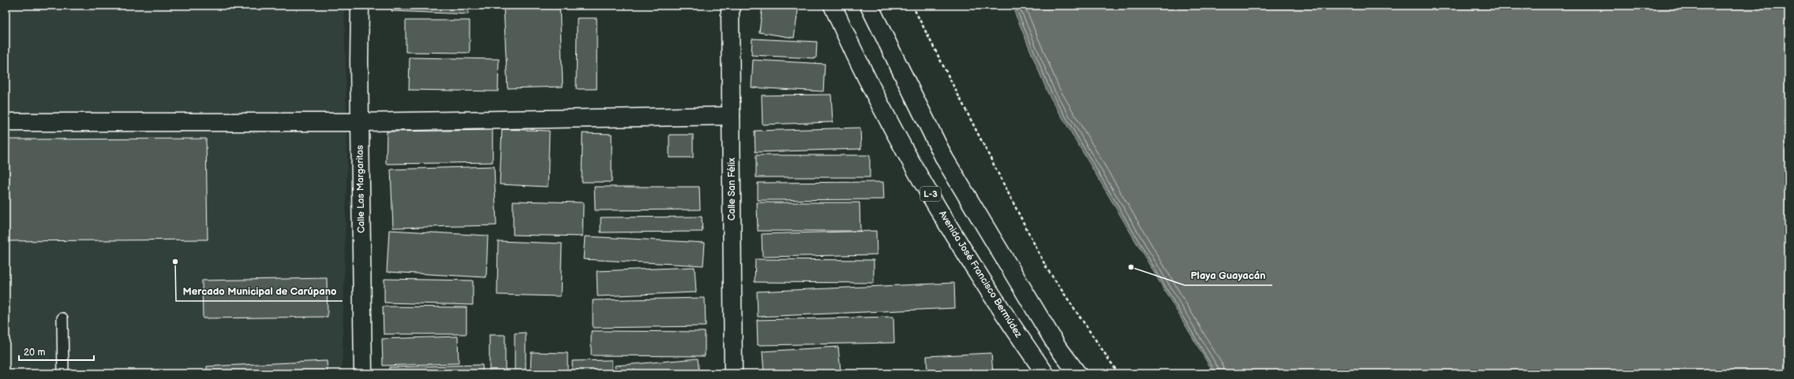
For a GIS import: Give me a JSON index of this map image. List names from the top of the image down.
{
  "streets": {
    "street": [
      "Calle Las Margaritas",
      "Calle San Félix",
      "L-3",
      "Avenida José Francisco Bermúdez"
    ]
  },
  "places": ["Mercado Municipal de Carúpano", "Playa Guayacán"],
  "scale_bar": "20 m"
}
